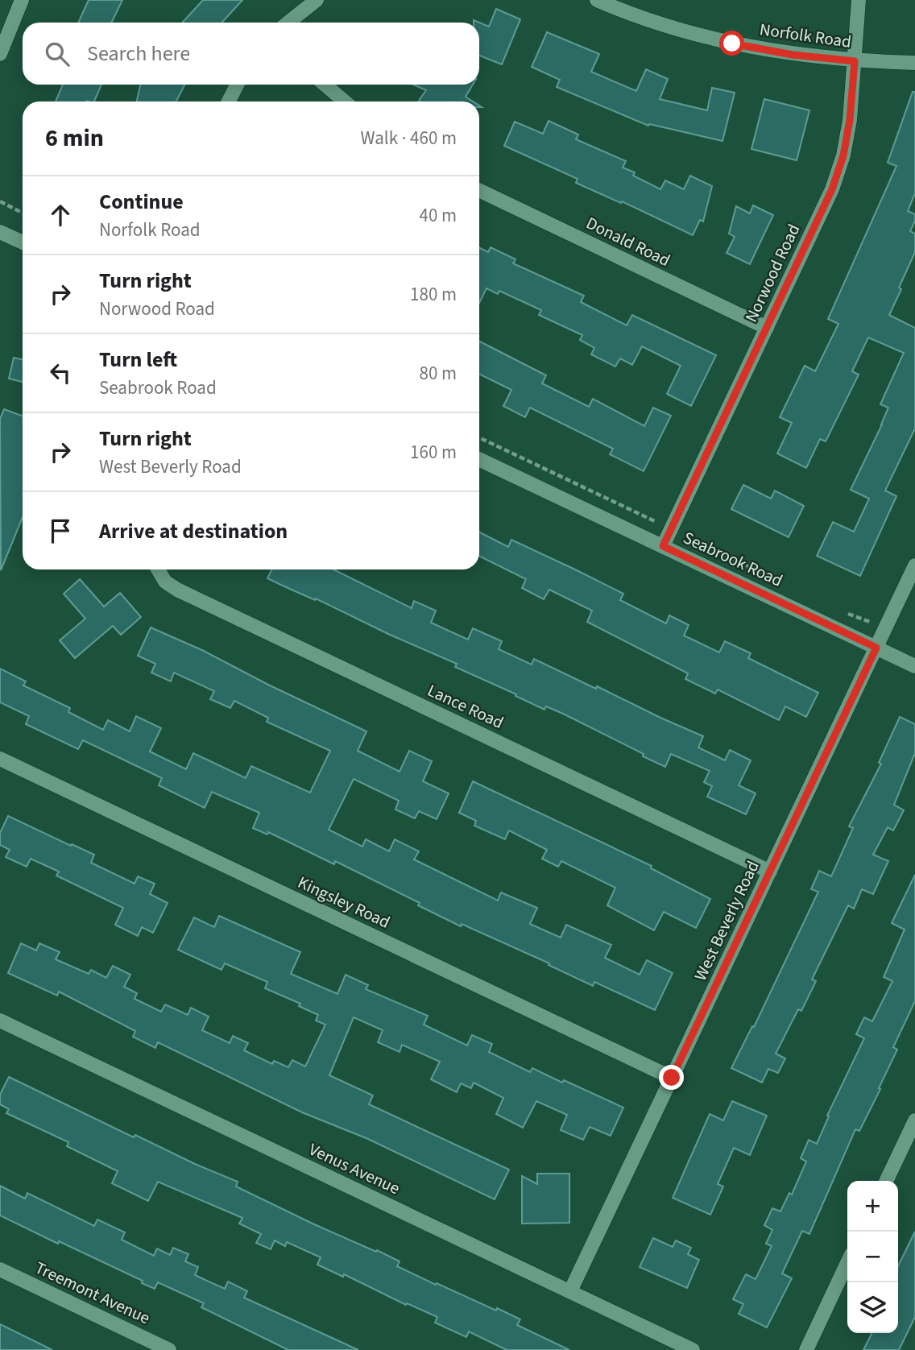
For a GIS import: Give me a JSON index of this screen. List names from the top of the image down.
{
  "streets": {
    "street": [
      "Norfolk Road",
      "Donald Road",
      "Norwood Road",
      "Seabrook Road",
      "Lance Road",
      "Kingsley Road",
      "West Beverly Road",
      "Venus Avenue",
      "Treemont Avenue"
    ]
  },
  "crossings": [
    ["Norfolk Road", "Norwood Road"],
    ["Donald Road", "Norwood Road"],
    ["Norwood Road", "Seabrook Road"],
    ["Seabrook Road", "West Beverly Road"],
    ["Lance Road", "West Beverly Road"],
    ["Kingsley Road", "West Beverly Road"],
    ["West Beverly Road", "Venus Avenue"]
  ],
  "page": {
    "search": "Search here",
    "heading": ["6 min", "Walk · 460 m"],
    "list": [
      ["Continue", "Norfolk Road", "40 m"],
      ["Turn right", "Norwood Road", "180 m"],
      ["Turn left", "Seabrook Road", "80 m"],
      ["Turn right", "West Beverly Road", "160 m"],
      "Arrive at destination"
    ],
    "map_buttons": ["+", "−"]
  }
}
